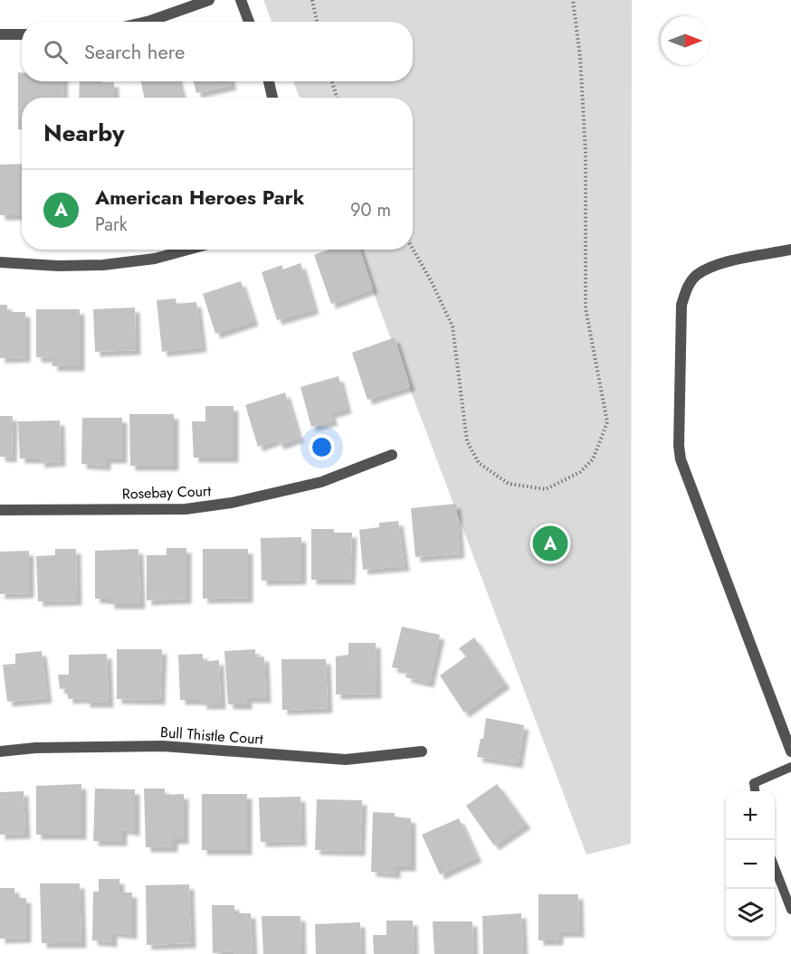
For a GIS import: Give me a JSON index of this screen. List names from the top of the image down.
{
  "streets": {
    "street": ["Rosebay Court", "Bull Thistle Court"]
  },
  "north": "right",
  "page": {
    "search": "Search here",
    "heading": "Nearby",
    "list": [
      {
        "mark": "A",
        "name": "American Heroes Park",
        "note": "Park",
        "value": "90 m"
      }
    ],
    "pins": "A",
    "map_buttons": ["+", "−"]
  }
}
